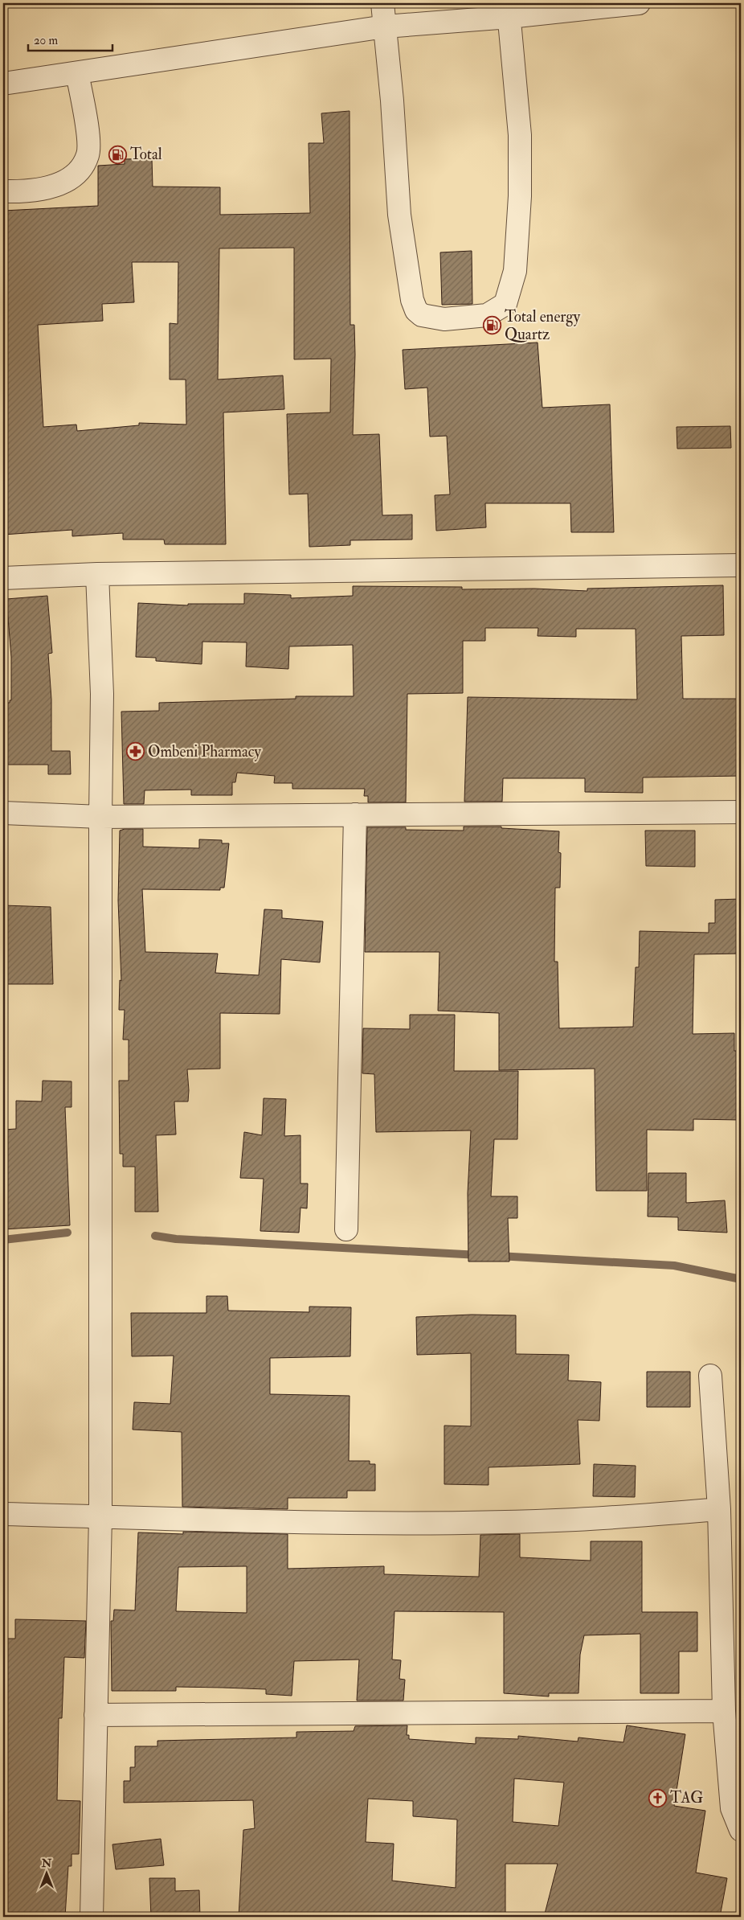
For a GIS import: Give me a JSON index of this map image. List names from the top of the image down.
{
  "places": {
    "fuel station": ["Total", "Total energy Quartz"],
    "pharmacy": ["Ombeni Pharmacy"],
    "church": ["TAG"]
  },
  "scale_bar": "20 m",
  "north": "top"
}
